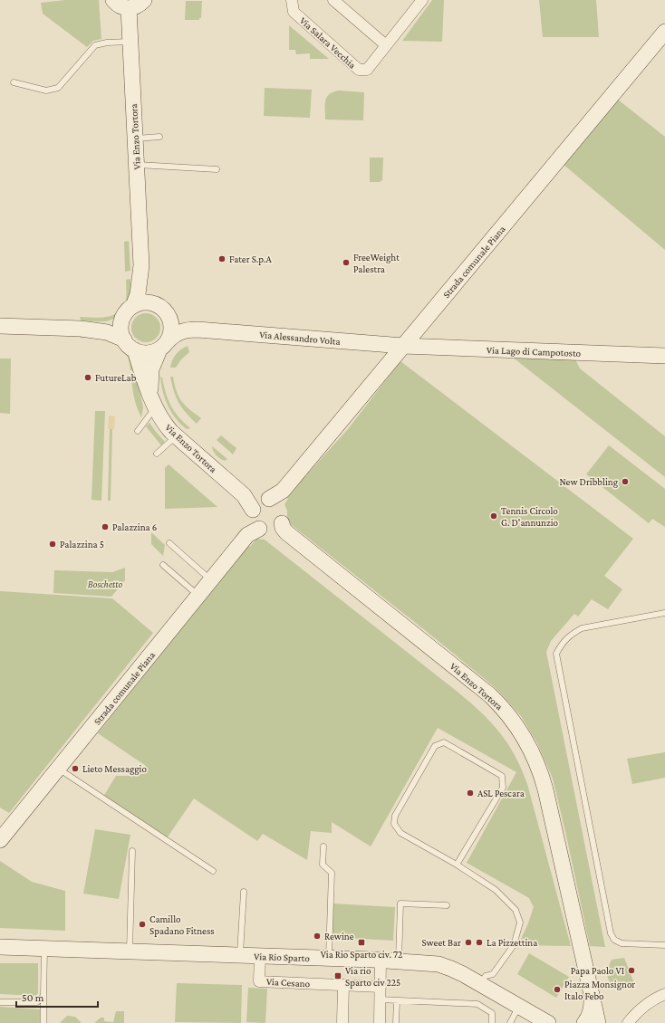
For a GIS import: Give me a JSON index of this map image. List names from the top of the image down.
{
  "streets": {
    "street": [
      "Via Salara Vecchia",
      "Via Enzo Tortora",
      "Strada comunale Piana",
      "Via Alessandro Volta",
      "Via Lago di Campotosto",
      "Via Rio Sparto",
      "Via Cesano"
    ]
  },
  "crossings": [
    ["Via Enzo Tortora", "Strada comunale Piana"],
    ["Via Enzo Tortora", "Via Alessandro Volta"],
    ["Strada comunale Piana", "Via Alessandro Volta"],
    ["Strada comunale Piana", "Via Lago di Campotosto"],
    ["Via Alessandro Volta", "Via Lago di Campotosto"],
    ["Via Rio Sparto", "Via Cesano"]
  ],
  "parks": ["Boschetto"],
  "places": {
    "other": [
      "Fater S.p.A",
      "FreeWeight Palestra",
      "FutureLab",
      "New Dribbling",
      "Tennis Circolo G. D'annunzio",
      "Palazzina 6",
      "Palazzina 5",
      "Lieto Messaggio",
      "ASL Pescara",
      "Camillo Spadano Fitness",
      "Rewine",
      "Sweet Bar",
      "La Pizzettina",
      "Papa Paolo VI",
      "Piazza Monsignor Italo Febo"
    ],
    "transit": ["Via Rio Sparto civ. 72", "Via rio Sparto civ 225"]
  },
  "scale_bar": "50 m"
}
